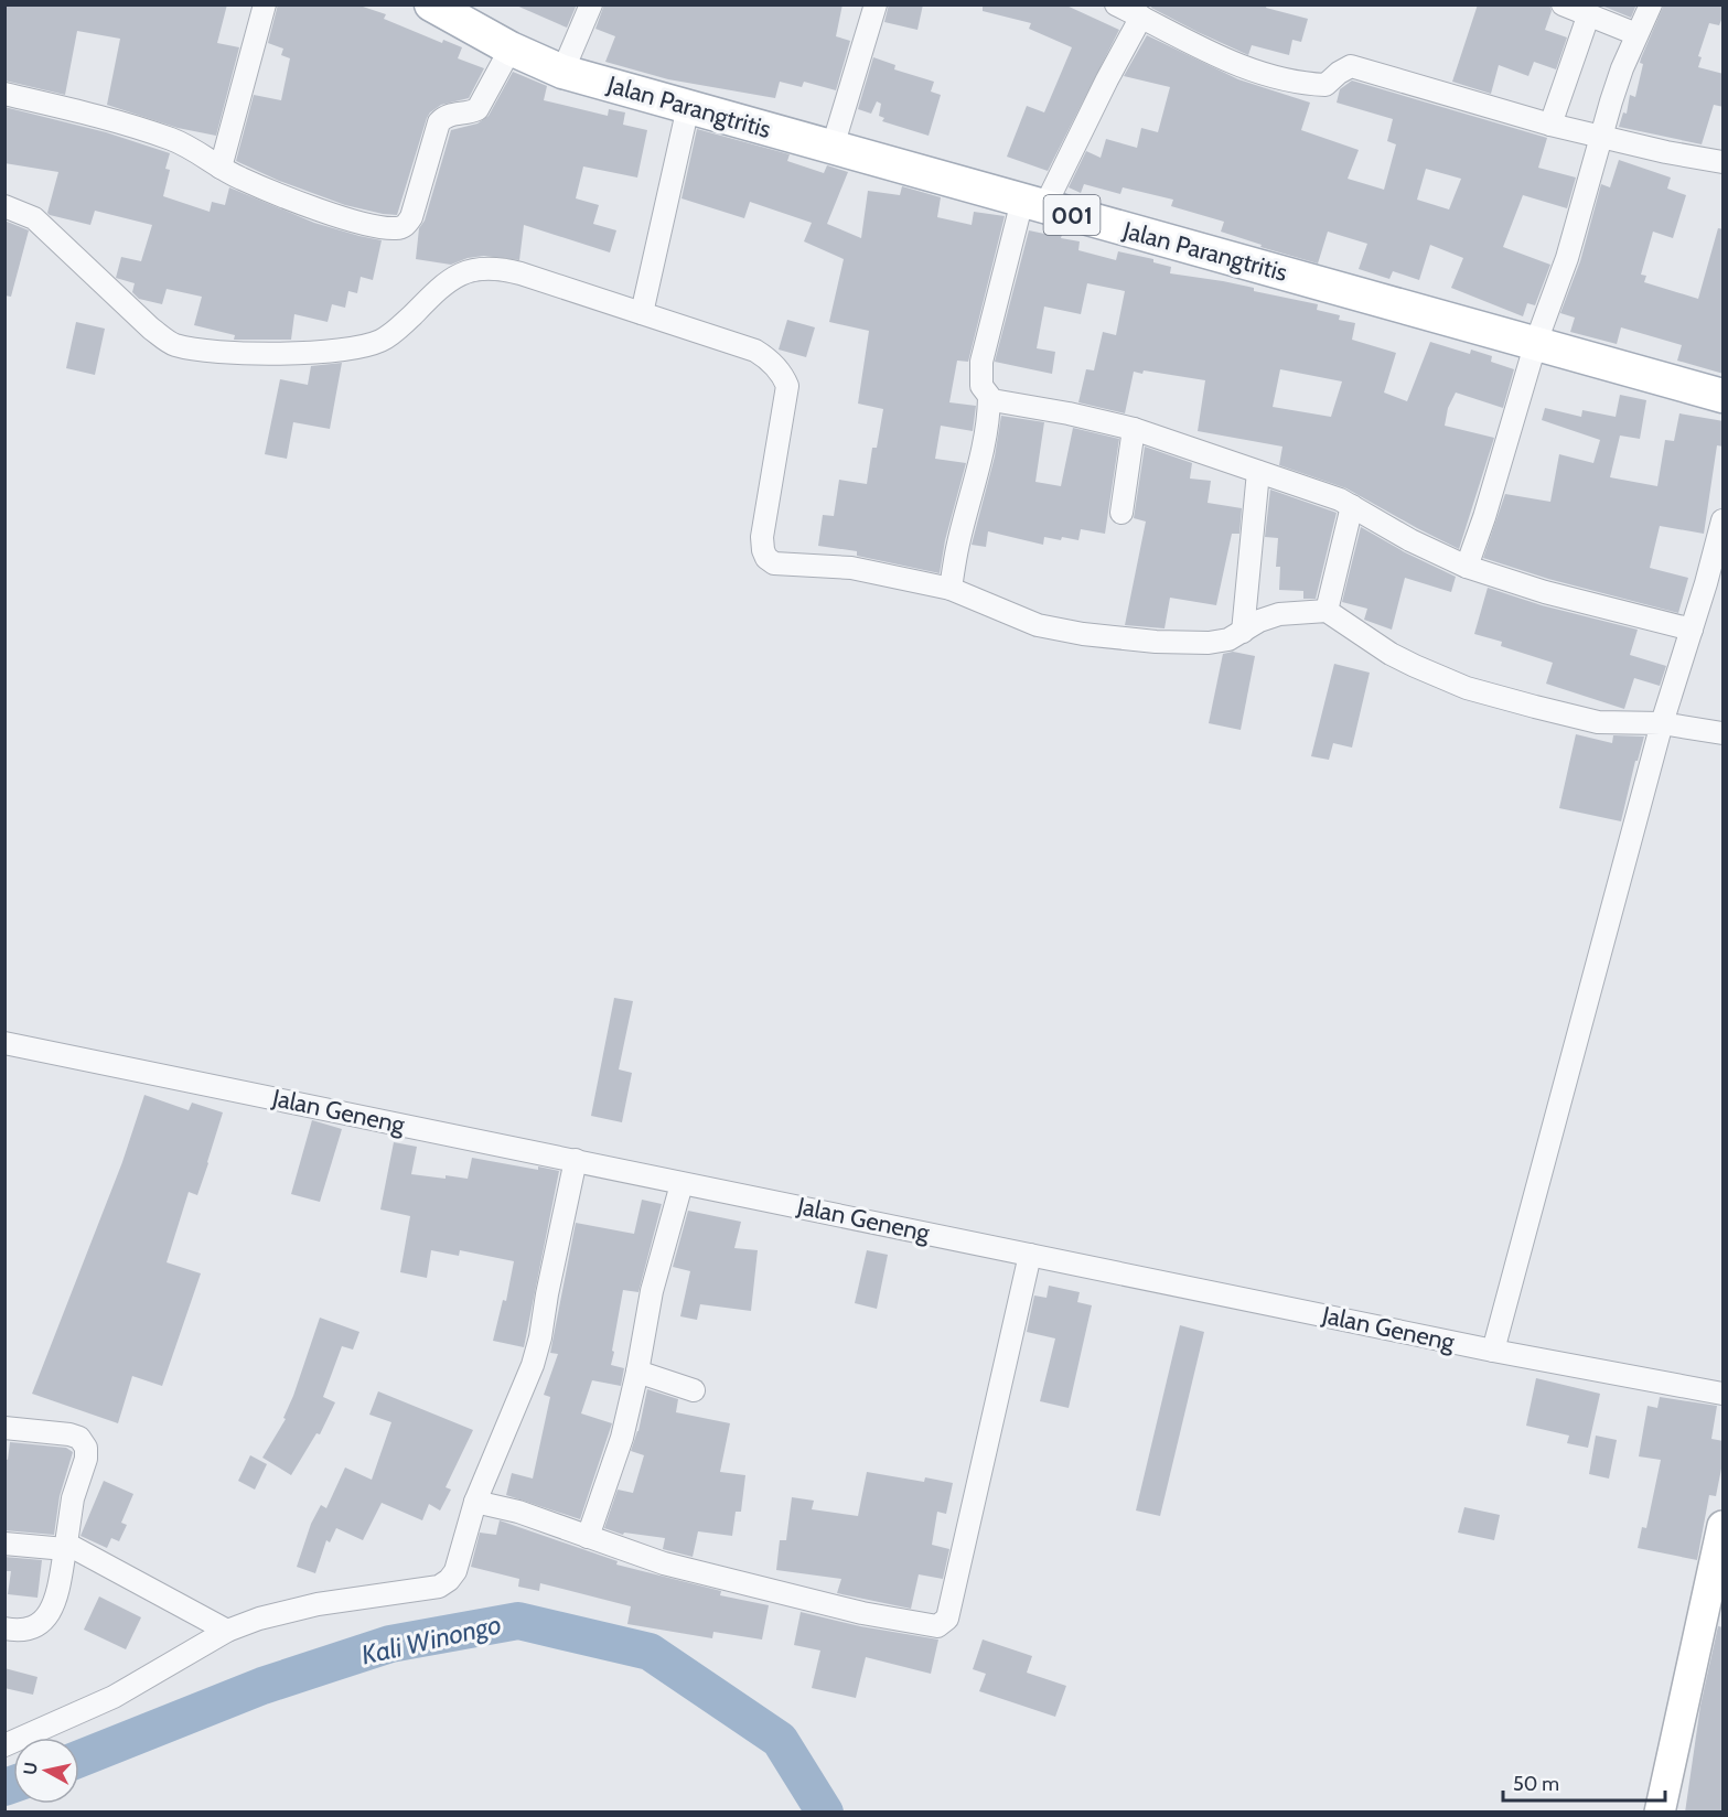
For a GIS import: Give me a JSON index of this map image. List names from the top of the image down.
{
  "streets": {
    "main road": ["Jalan Parangtritis", "001"],
    "street": ["Jalan Geneng"]
  },
  "water": ["Kali Winongo"],
  "scale_bar": "50 m",
  "north": "left"
}
